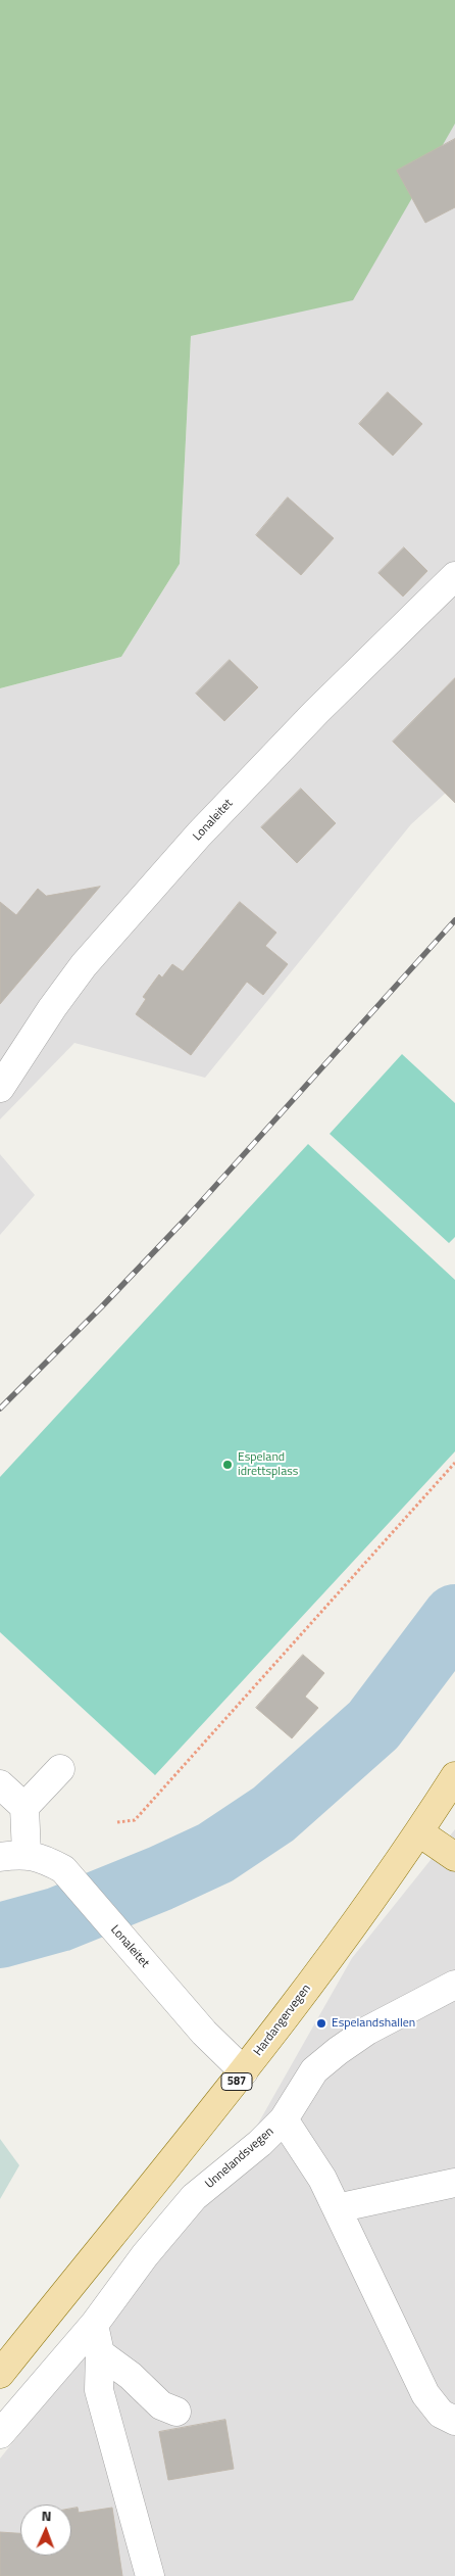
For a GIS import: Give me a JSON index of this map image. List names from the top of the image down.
{
  "streets": {
    "main road": ["Hardangervegen", "587"],
    "street": ["Lonaleitet", "Unnelandsvegen"]
  },
  "crossings": [
    ["Lonaleitet", "Hardangervegen"]
  ],
  "places": ["Espeland idrettsplass", "Espelandshallen"],
  "north": "top"
}
